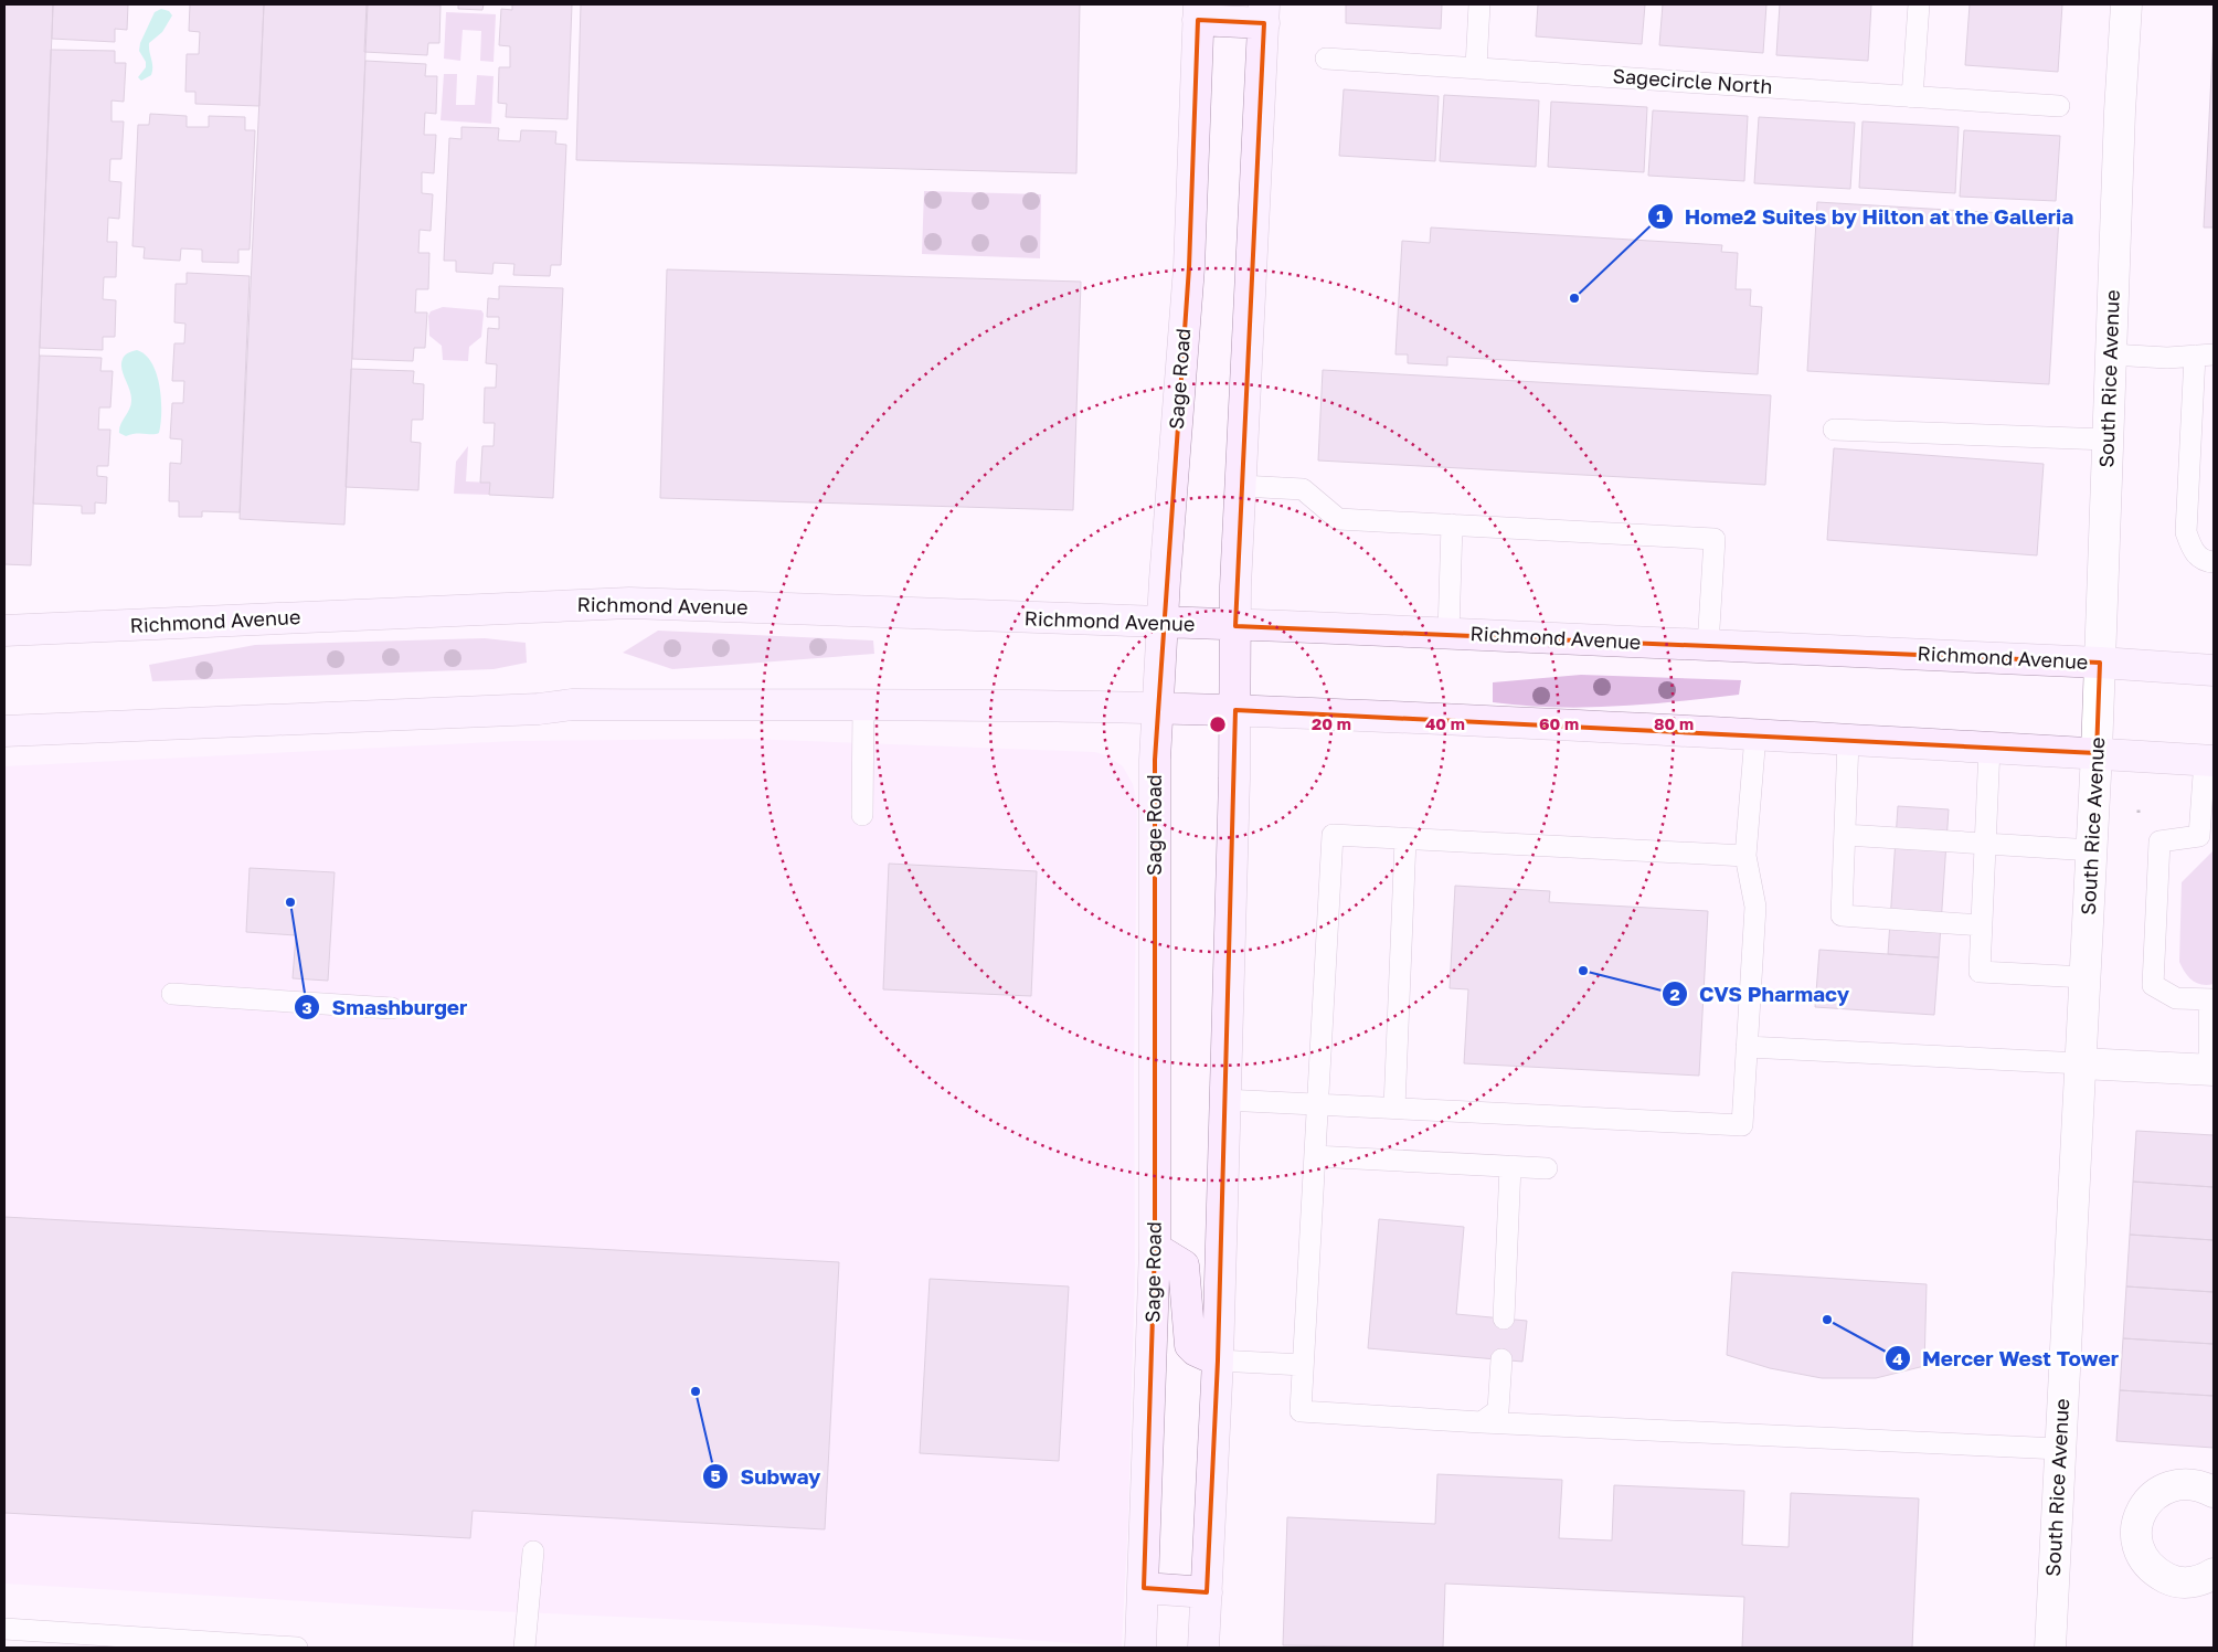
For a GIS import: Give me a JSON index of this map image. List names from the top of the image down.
{
  "streets": {
    "main road": ["Sage Road", "Richmond Avenue"],
    "street": ["South Rice Avenue"],
    "lane": ["Sagecircle North"]
  },
  "crossings": [
    ["Sage Road", "Richmond Avenue"],
    ["South Rice Avenue", "Richmond Avenue"]
  ],
  "places": [
    "Home2 Suites by Hilton at the Galleria",
    "Smashburger",
    "CVS Pharmacy",
    "Mercer West Tower",
    "Subway"
  ],
  "rings": [
    "20 m",
    "40 m",
    "60 m",
    "80 m"
  ]
}
